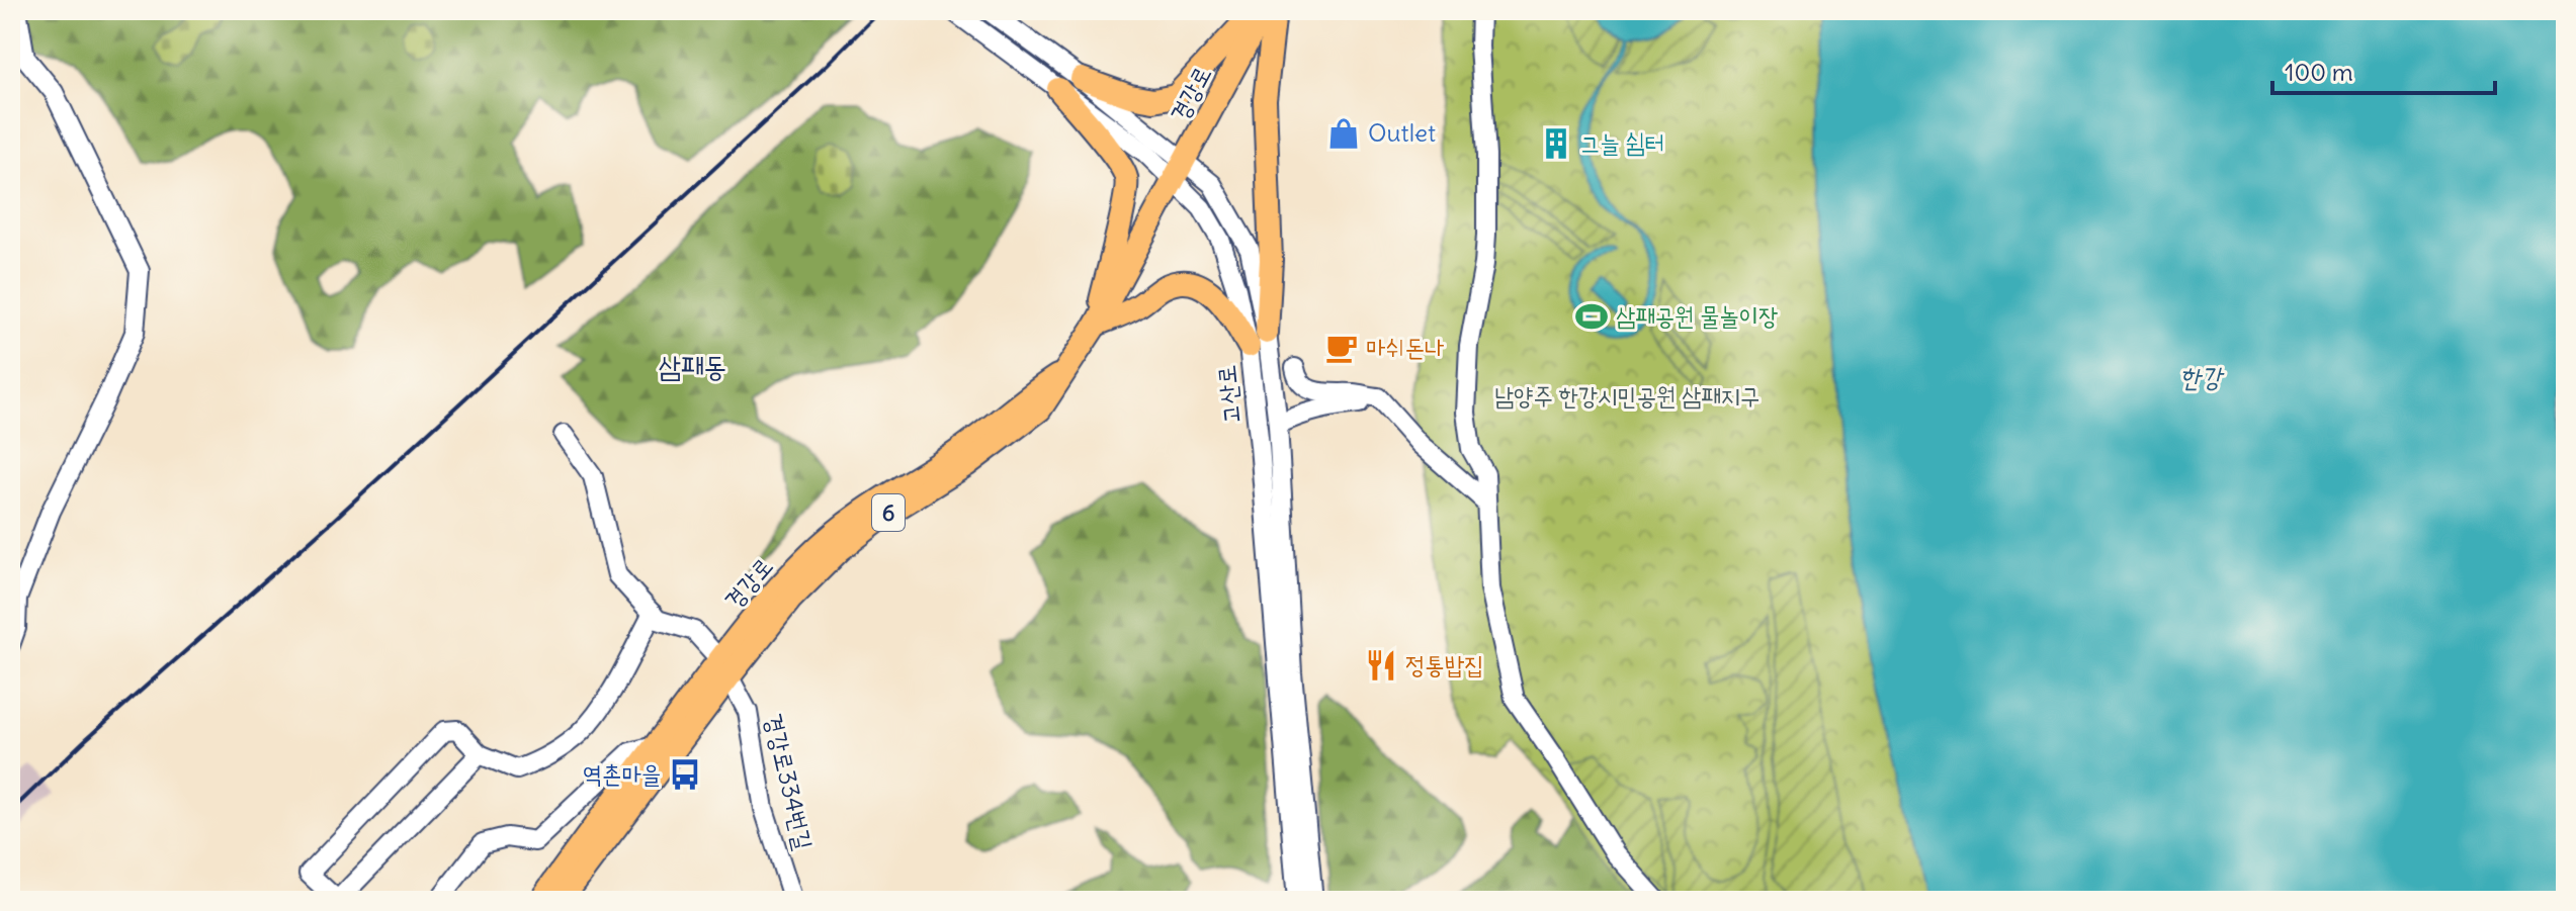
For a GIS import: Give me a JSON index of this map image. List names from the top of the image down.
{
  "streets": {
    "main road": ["경강로", "6"],
    "street": ["고산로", "경강로334번길"]
  },
  "crossings": [
    ["경강로", "고산로"],
    ["경강로", "경강로334번길"]
  ],
  "districts": ["삼패동"],
  "water": ["한강"],
  "parks": ["남양주 한강시민공원 삼패지구"],
  "places": {
    "shop": ["Outlet"],
    "building": ["그늘 쉼터"],
    "sports": ["삼패공원 물놀이장"],
    "cafe": ["마쉬돈나"],
    "restaurant": ["정통밥집"],
    "bus stop": ["역촌마을"]
  },
  "scale_bar": "100 m"
}
